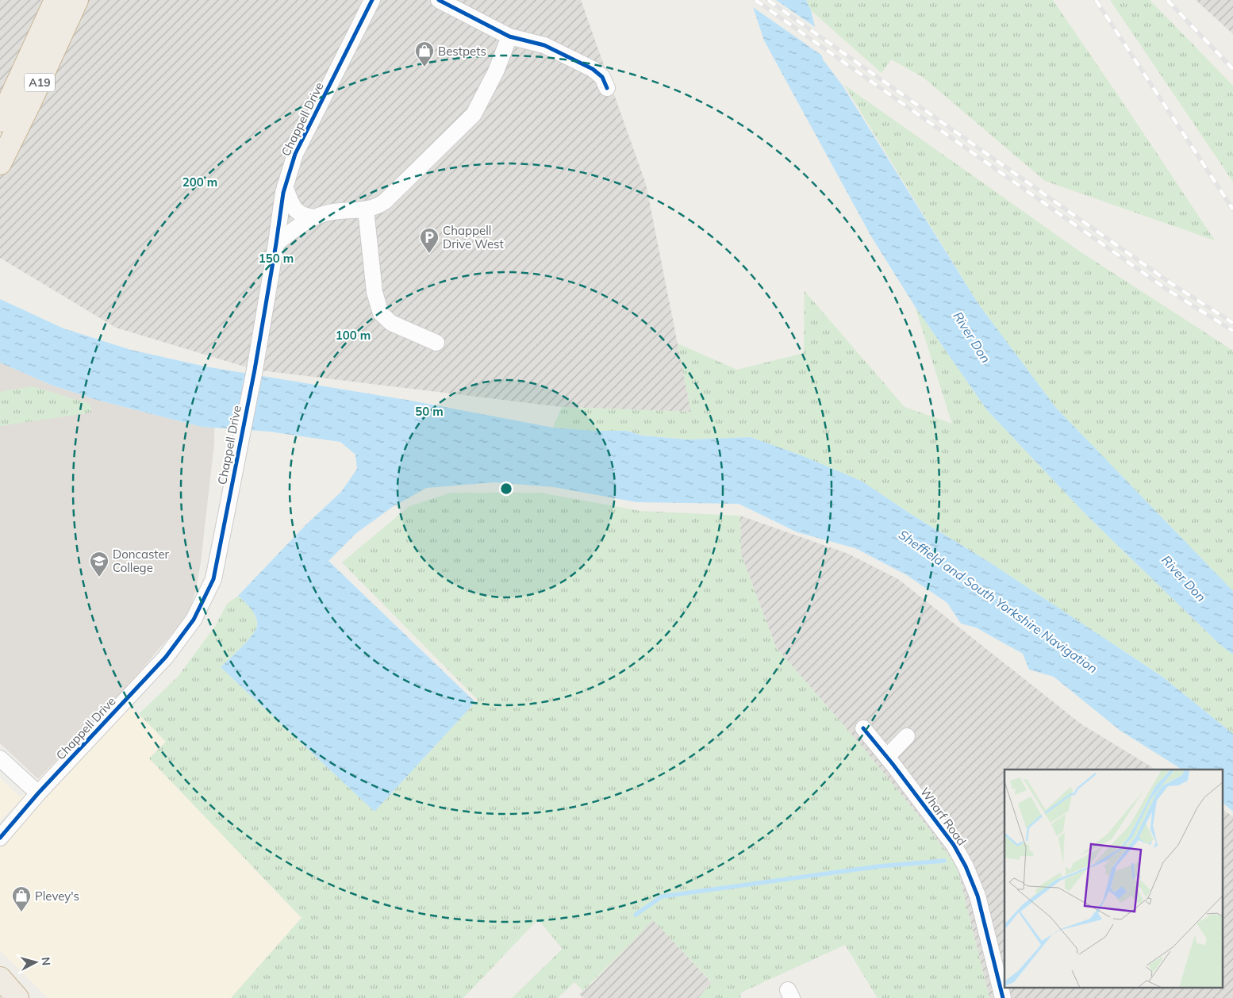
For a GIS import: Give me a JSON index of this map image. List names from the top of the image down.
{
  "streets": {
    "highway": ["A19"],
    "street": ["Chappell Drive", "Wharf Road"]
  },
  "water": ["River Don", "Sheffield and South Yorkshire Navigation"],
  "places": {
    "shop": ["Bestpets", "Plevey's"],
    "parking": ["Chappell Drive West"],
    "school or university": ["Doncaster College"]
  },
  "north": "right",
  "rings": [
    "200 m",
    "150 m",
    "100 m",
    "50 m"
  ]
}
